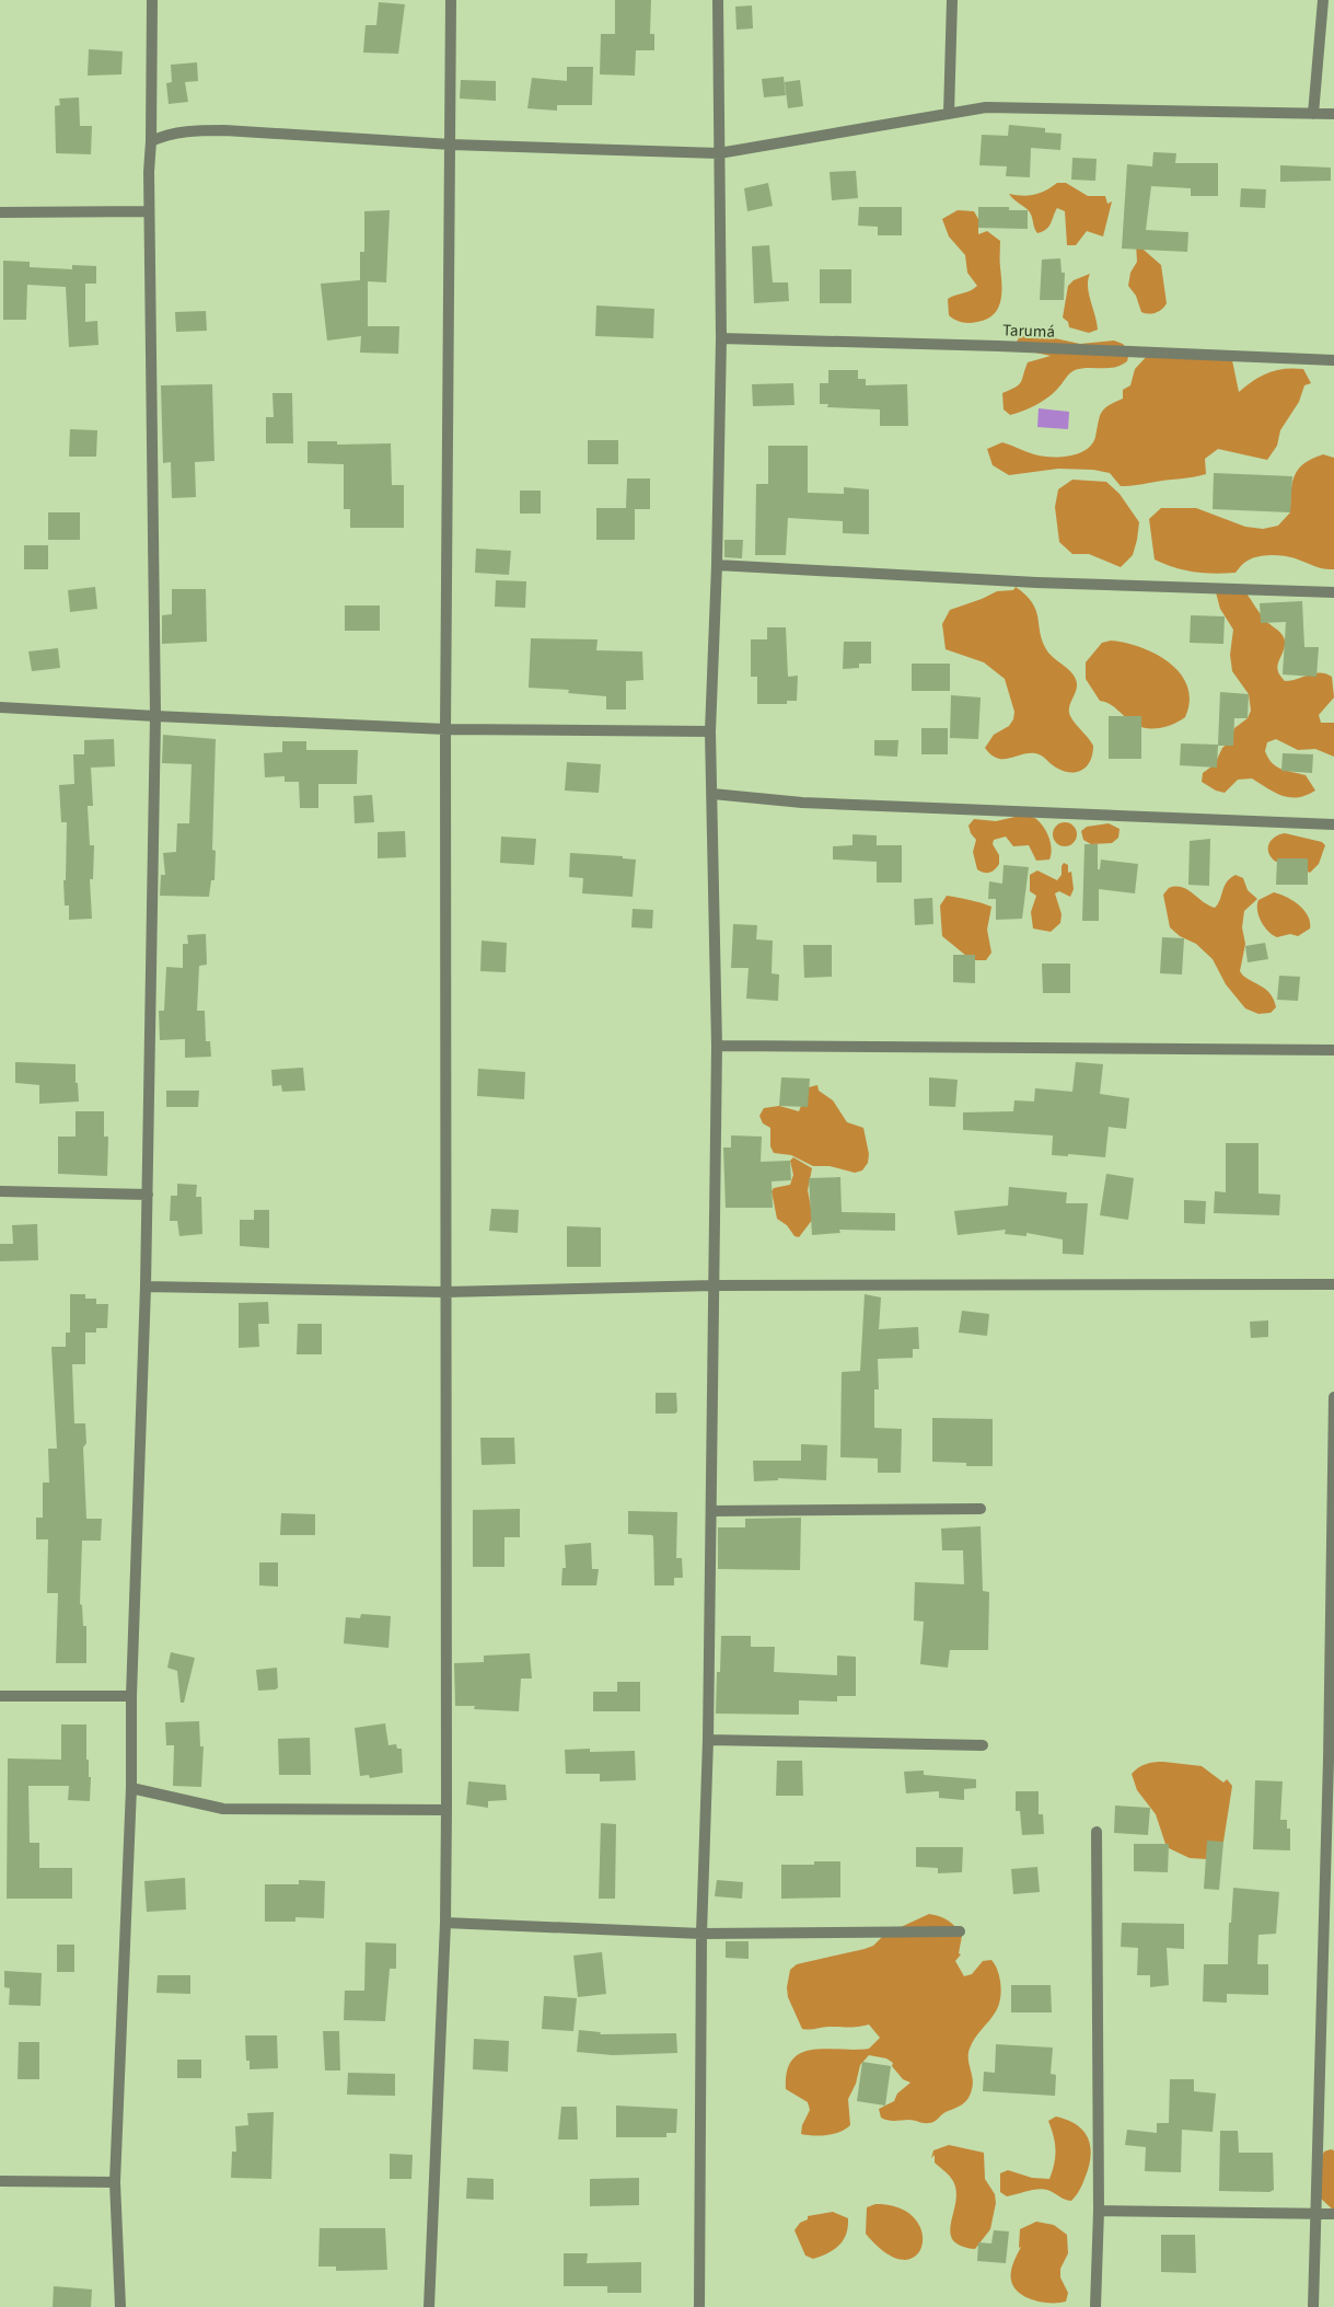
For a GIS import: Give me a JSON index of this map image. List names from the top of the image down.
{
  "streets": {
    "street": ["Tarumá"]
  }
}
